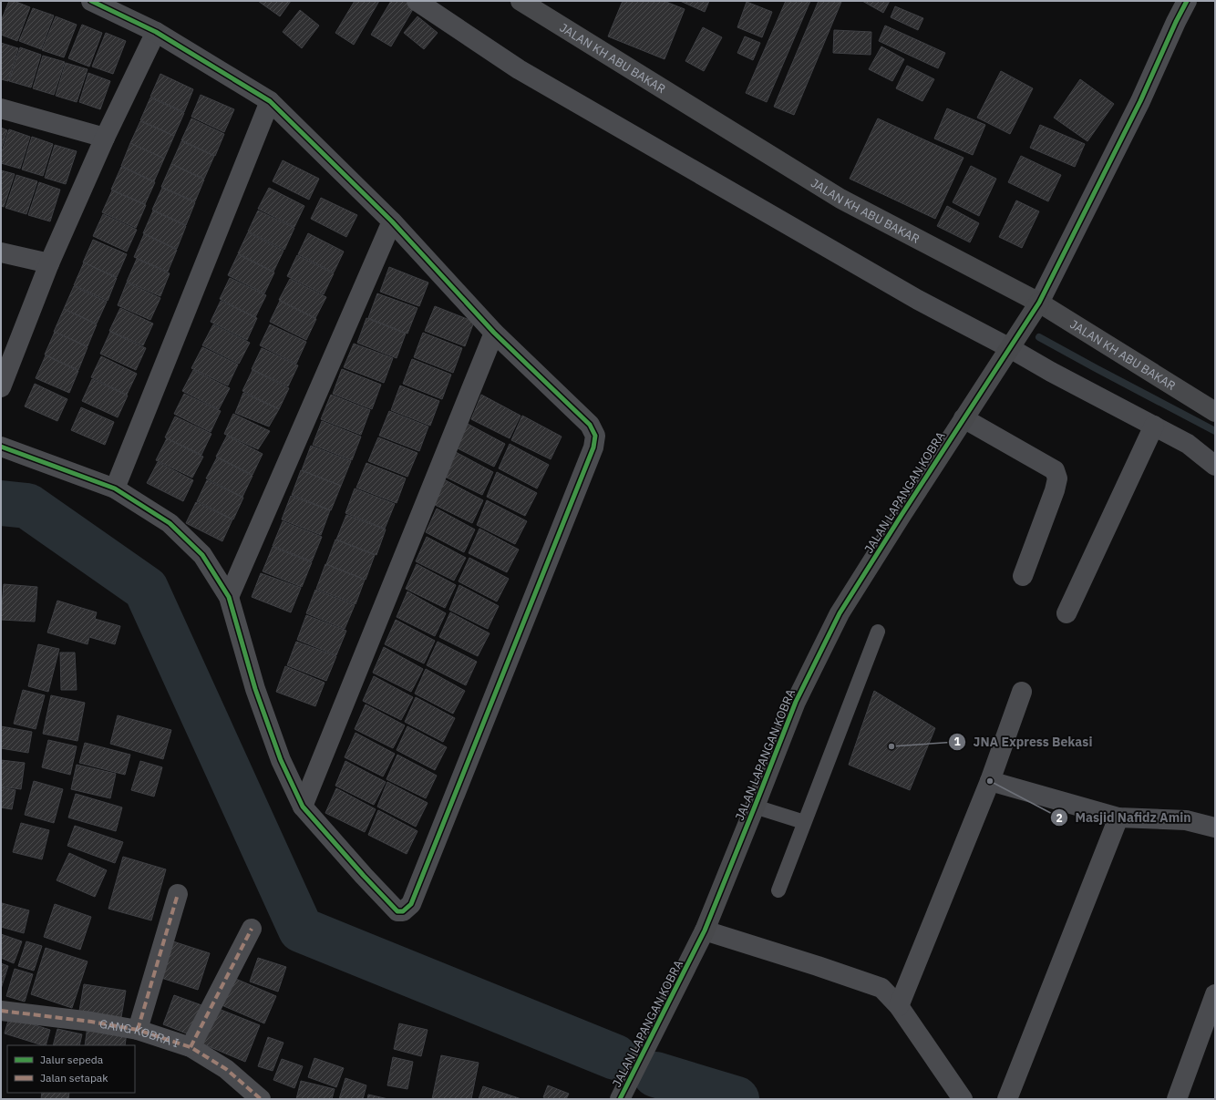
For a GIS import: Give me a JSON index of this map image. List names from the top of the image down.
{
  "streets": {
    "street": ["JALAN KH ABU BAKAR", "JALAN LAPANGAN KOBRA", "GANG KOBRA I"]
  },
  "crossings": [
    ["JALAN KH ABU BAKAR", "JALAN LAPANGAN KOBRA"]
  ],
  "places": ["JNA Express Bekasi", "Masjid Nafidz Amin"],
  "legend": ["Jalur sepeda", "Jalan setapak"]
}
